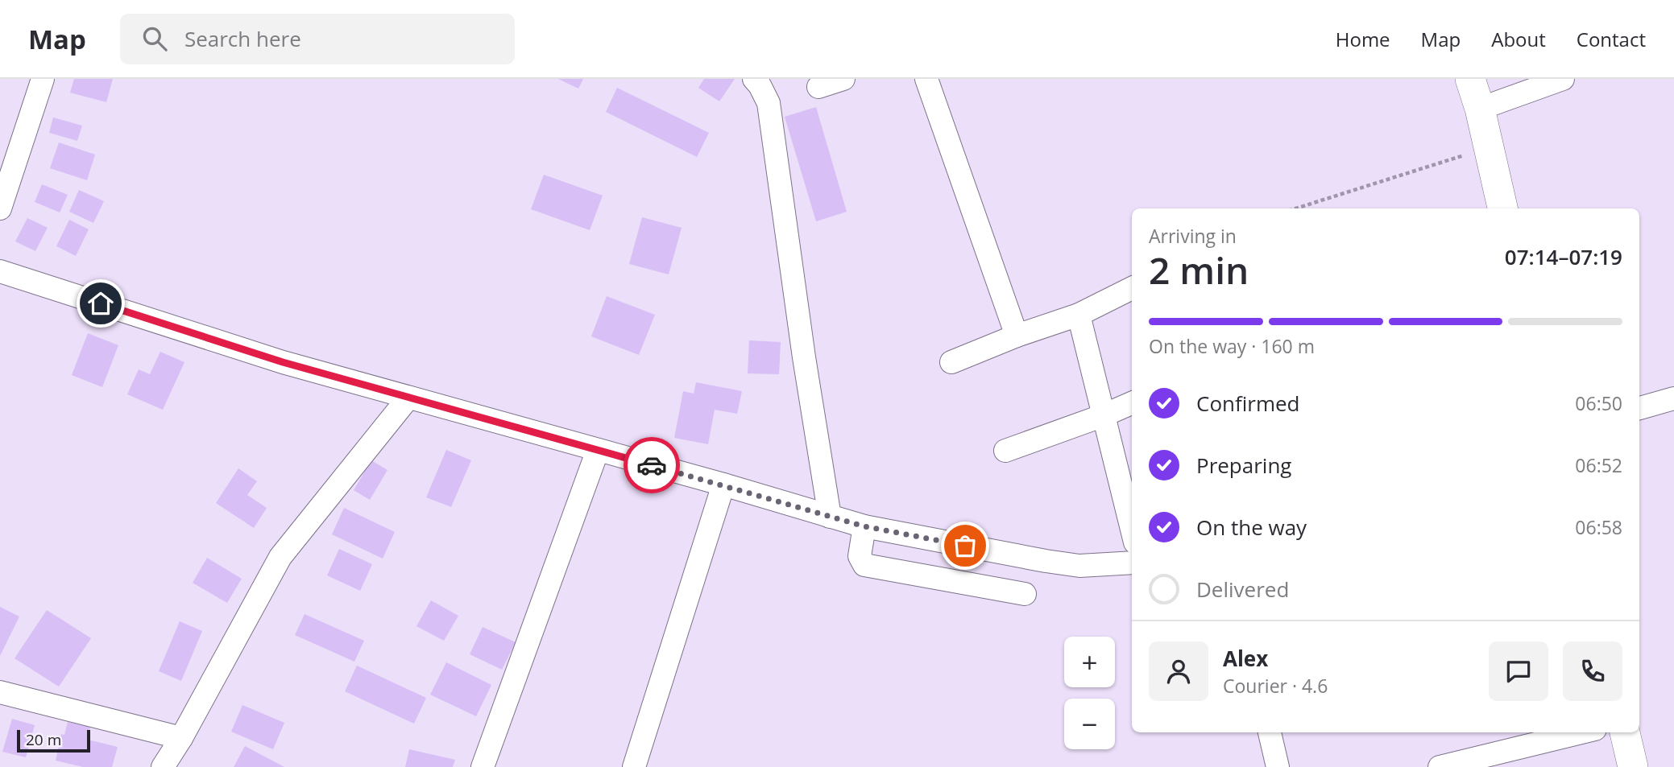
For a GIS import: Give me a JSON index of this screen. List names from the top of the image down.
{
  "scale_bar": "20 m",
  "page": {
    "header": "Map",
    "search": "Search here",
    "nav": [
      "Home",
      "Map",
      "About",
      "Contact"
    ],
    "heading": ["2 min", "Arriving in", "07:14–07:19"],
    "panel": ["Alex", "Courier · 4.6"],
    "bar": "On the way · 160 m",
    "list": [
      ["Confirmed", "06:50"],
      ["Preparing", "06:52"],
      ["On the way", "06:58"],
      "Delivered"
    ],
    "map_buttons": ["+", "−"],
    "scale": "20 m"
  }
}
